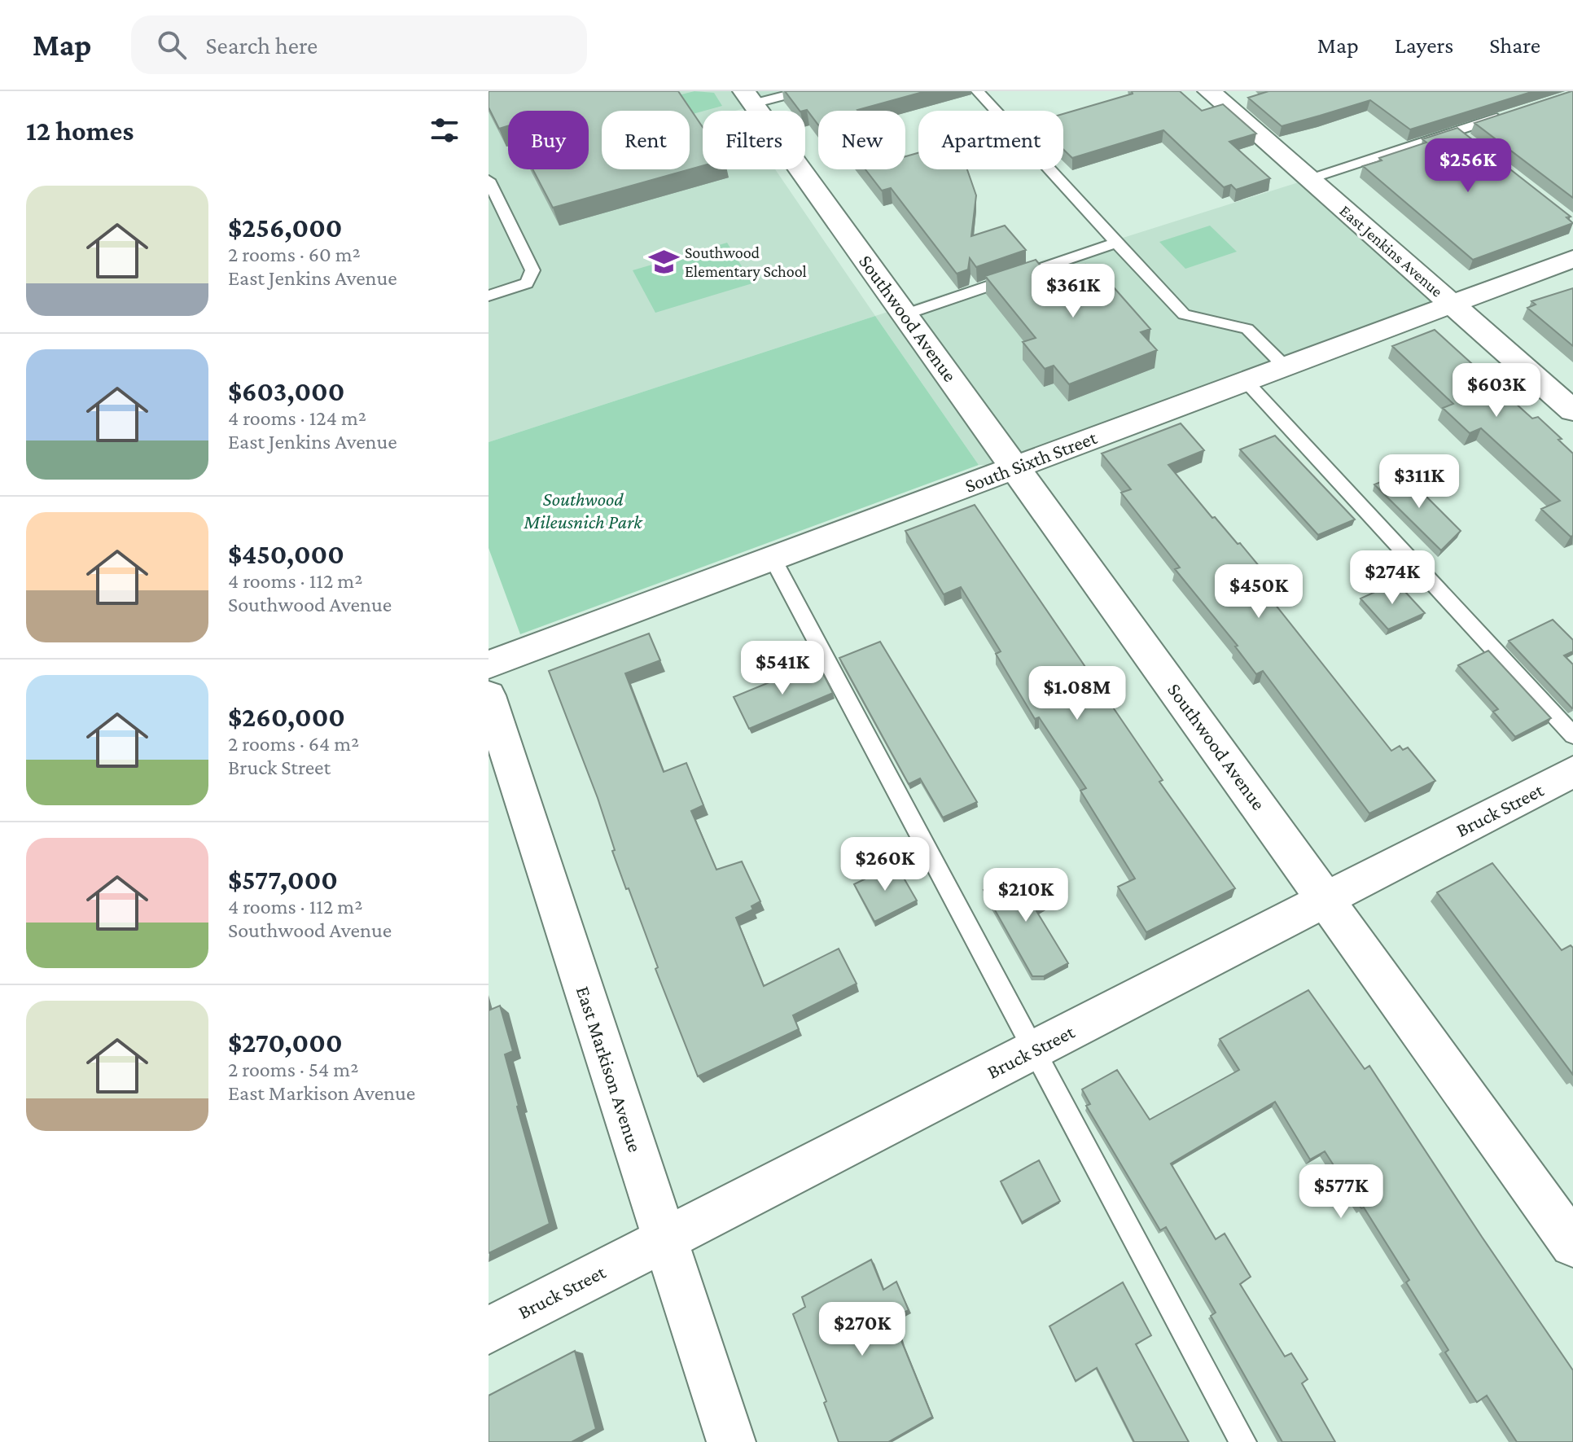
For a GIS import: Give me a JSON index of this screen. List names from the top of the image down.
{
  "streets": {
    "street": [
      "East Jenkins Avenue",
      "Southwood Avenue",
      "South Sixth Street",
      "Bruck Street",
      "East Markison Avenue"
    ]
  },
  "crossings": [
    ["East Jenkins Avenue", "South Sixth Street"],
    ["Southwood Avenue", "South Sixth Street"],
    ["Southwood Avenue", "Bruck Street"],
    ["Bruck Street", "East Markison Avenue"]
  ],
  "parks": ["Southwood Mileusnich Park"],
  "places": {
    "school or university": ["Southwood Elementary School"]
  },
  "page": {
    "header": "Map",
    "search": "Search here",
    "nav": ["Map", "Layers", "Share"],
    "heading": "12 homes",
    "chip": [
      "Buy",
      "Rent",
      "Filters",
      "New",
      "Apartment"
    ],
    "price": [
      "$256K",
      "$361K",
      "$603K",
      "$311K",
      "$274K",
      "$450K",
      "$541K",
      "$1.08M",
      "$260K",
      "$210K",
      "$577K",
      "$270K"
    ],
    "list": [
      {
        "name": "$256,000",
        "note": "2 rooms · 60 m² · East Jenkins Avenue"
      },
      {
        "name": "$603,000",
        "note": "4 rooms · 124 m² · East Jenkins Avenue"
      },
      {
        "name": "$450,000",
        "note": "4 rooms · 112 m² · Southwood Avenue"
      },
      {
        "name": "$260,000",
        "note": "2 rooms · 64 m² · Bruck Street"
      },
      {
        "name": "$577,000",
        "note": "4 rooms · 112 m² · Southwood Avenue"
      },
      {
        "name": "$270,000",
        "note": "2 rooms · 54 m² · East Markison Avenue"
      }
    ]
  }
}
